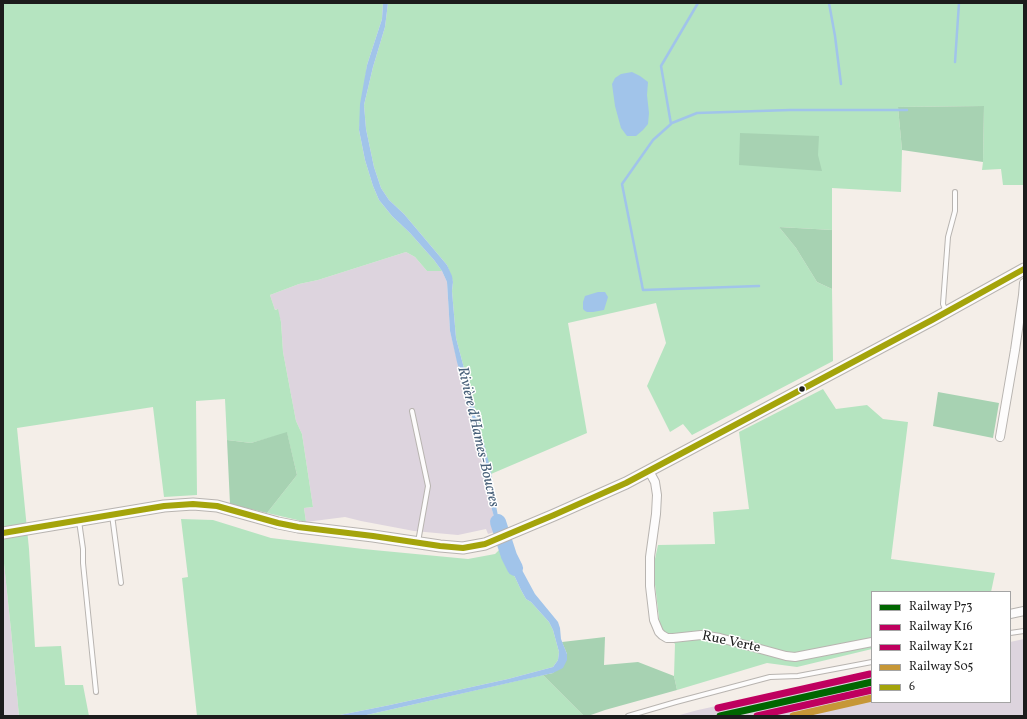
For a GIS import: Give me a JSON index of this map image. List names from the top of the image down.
{
  "streets": {
    "street": ["Rue Verte"]
  },
  "water": ["Rivière d'Hames-Boucres"],
  "lines": [
    "transit line 6",
    "rail line K21",
    "rail line P73",
    "rail line K16",
    "rail line S05"
  ],
  "legend": [
    "Railway P73",
    "Railway K16",
    "Railway K21",
    "Railway S05",
    "6"
  ]
}
